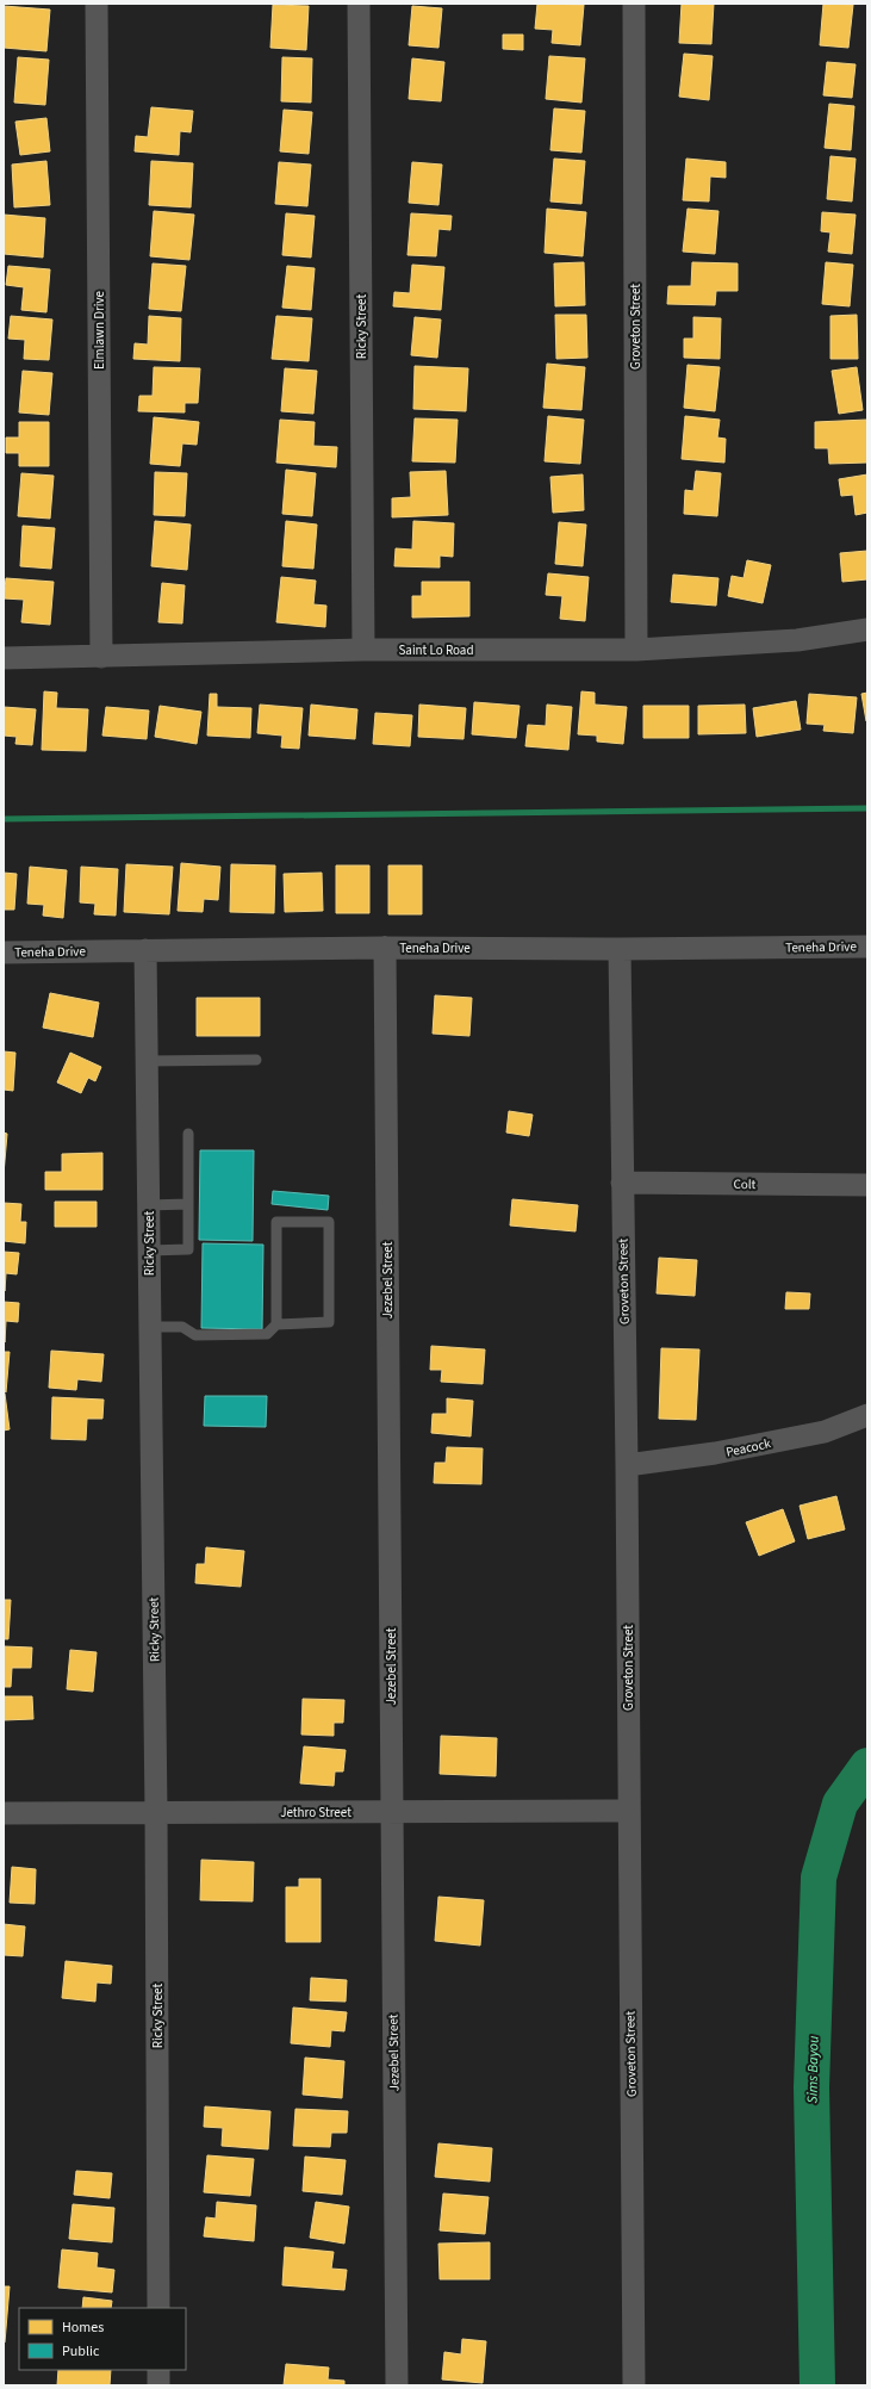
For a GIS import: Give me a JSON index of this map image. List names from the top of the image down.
{
  "streets": {
    "street": [
      "Ricky Street",
      "Groveton Street",
      "Elmlawn Drive",
      "Saint Lo Road",
      "Teneha Drive",
      "Colt",
      "Jezebel Street",
      "Peacock",
      "Jethro Street"
    ]
  },
  "crossings": [
    ["Ricky Street", "Saint Lo Road"],
    ["Ricky Street", "Teneha Drive"],
    ["Ricky Street", "Jethro Street"],
    ["Groveton Street", "Saint Lo Road"],
    ["Groveton Street", "Teneha Drive"],
    ["Groveton Street", "Colt"],
    ["Groveton Street", "Peacock"],
    ["Groveton Street", "Jethro Street"],
    ["Elmlawn Drive", "Saint Lo Road"],
    ["Teneha Drive", "Jezebel Street"],
    ["Jezebel Street", "Jethro Street"]
  ],
  "water": ["Sims Bayou"],
  "legend": ["Homes", "Public"]
}
